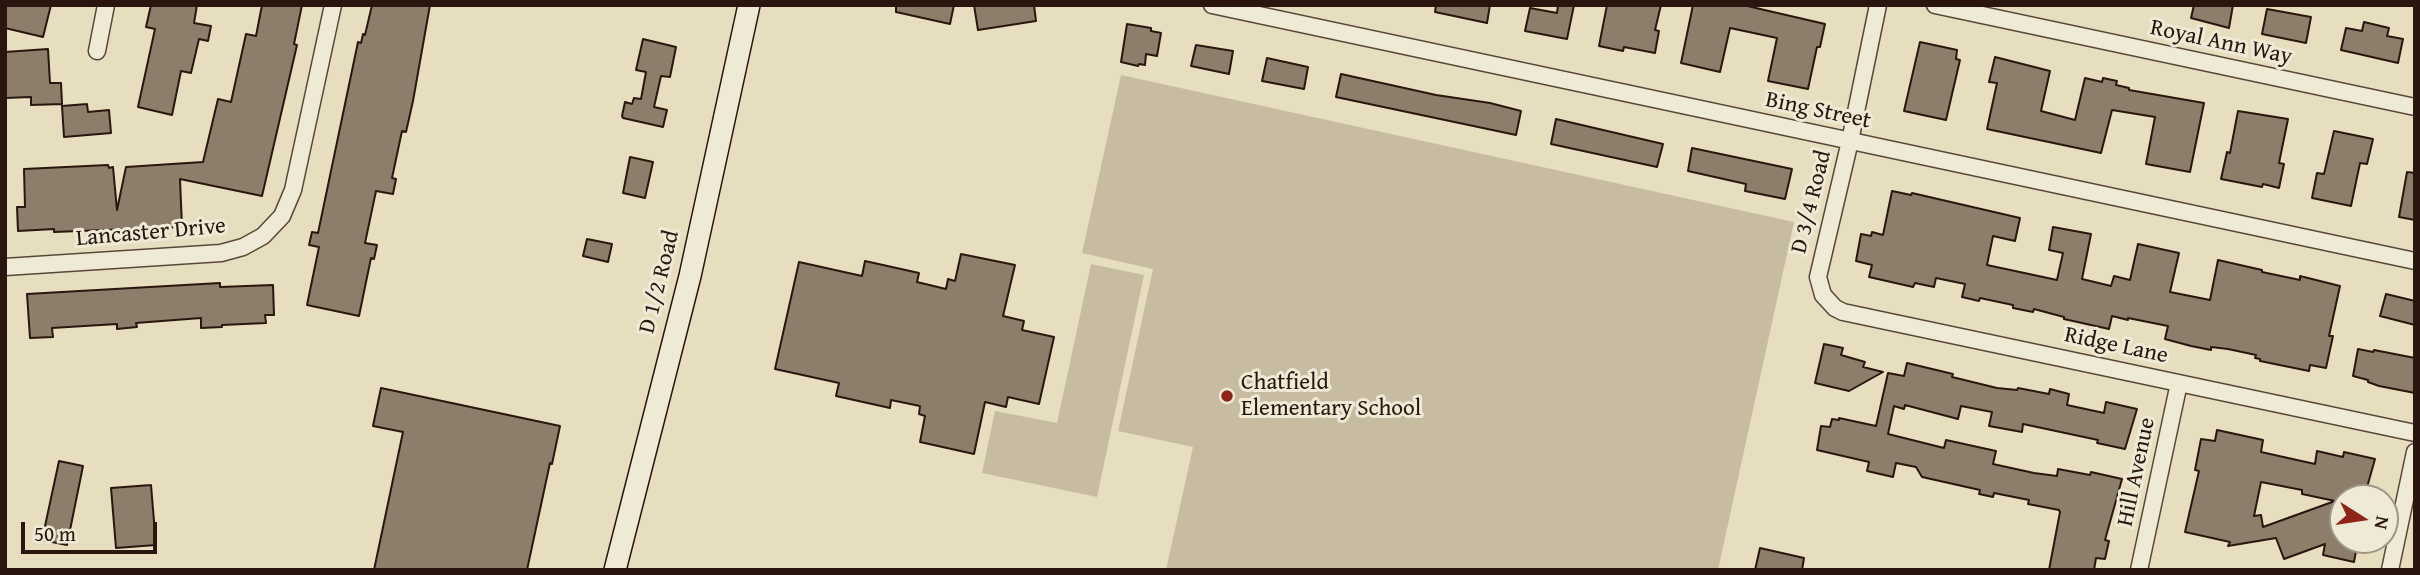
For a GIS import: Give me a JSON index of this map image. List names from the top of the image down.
{
  "streets": {
    "main road": ["D 1/2 Road"],
    "street": [
      "Royal Ann Way",
      "Bing Street",
      "D 3/4 Road",
      "Lancaster Drive",
      "Ridge Lane",
      "Hill Avenue"
    ]
  },
  "crossings": [
    ["Bing Street", "D 3/4 Road"],
    ["D 3/4 Road", "Ridge Lane"],
    ["Ridge Lane", "Hill Avenue"]
  ],
  "places": ["Chatfield Elementary School"],
  "scale_bar": "50 m",
  "north": "right"
}
